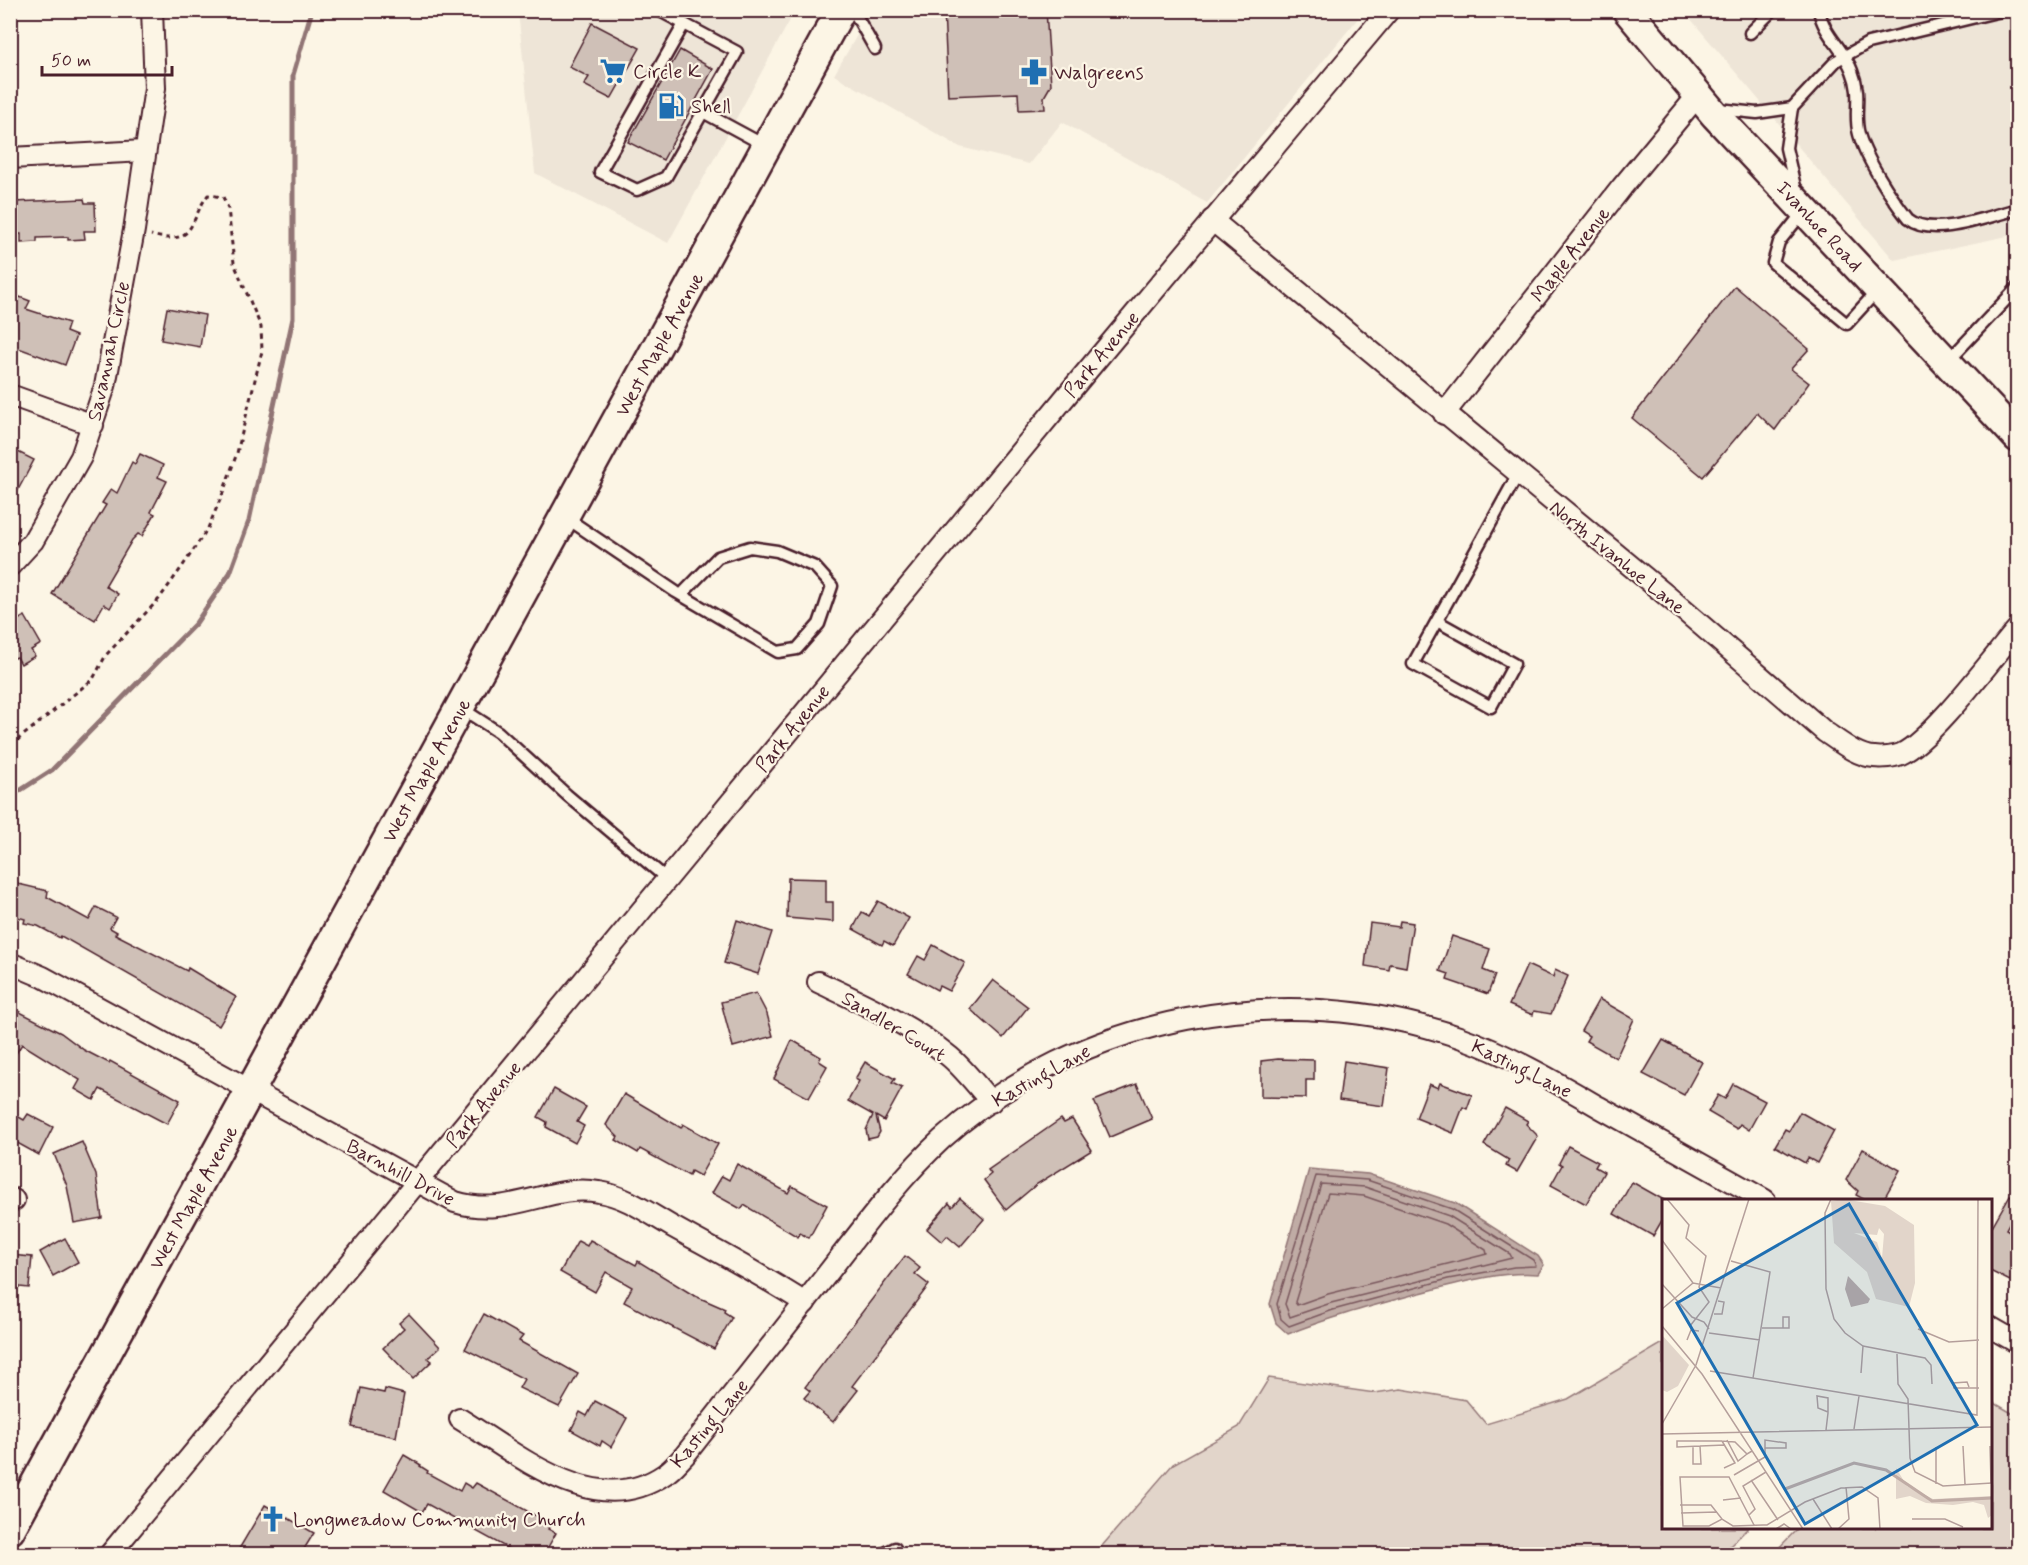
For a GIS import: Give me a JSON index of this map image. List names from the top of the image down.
{
  "streets": {
    "main road": ["Ivanhoe Road", "West Maple Avenue"],
    "street": [
      "Maple Avenue",
      "Savannah Circle",
      "Park Avenue",
      "North Ivanhoe Lane",
      "Sandler Court",
      "Kasting Lane",
      "Barnhill Drive"
    ]
  },
  "crossings": [
    ["Ivanhoe Road", "Maple Avenue"],
    ["Maple Avenue", "North Ivanhoe Lane"],
    ["West Maple Avenue", "Barnhill Drive"],
    ["Park Avenue", "North Ivanhoe Lane"],
    ["Park Avenue", "Barnhill Drive"],
    ["Sandler Court", "Kasting Lane"],
    ["Kasting Lane", "Barnhill Drive"]
  ],
  "places": {
    "supermarket": ["Circle K"],
    "pharmacy": ["Walgreens"],
    "fuel station": ["Shell"],
    "church": ["Longmeadow Community Church"]
  },
  "scale_bar": "50 m"
}
